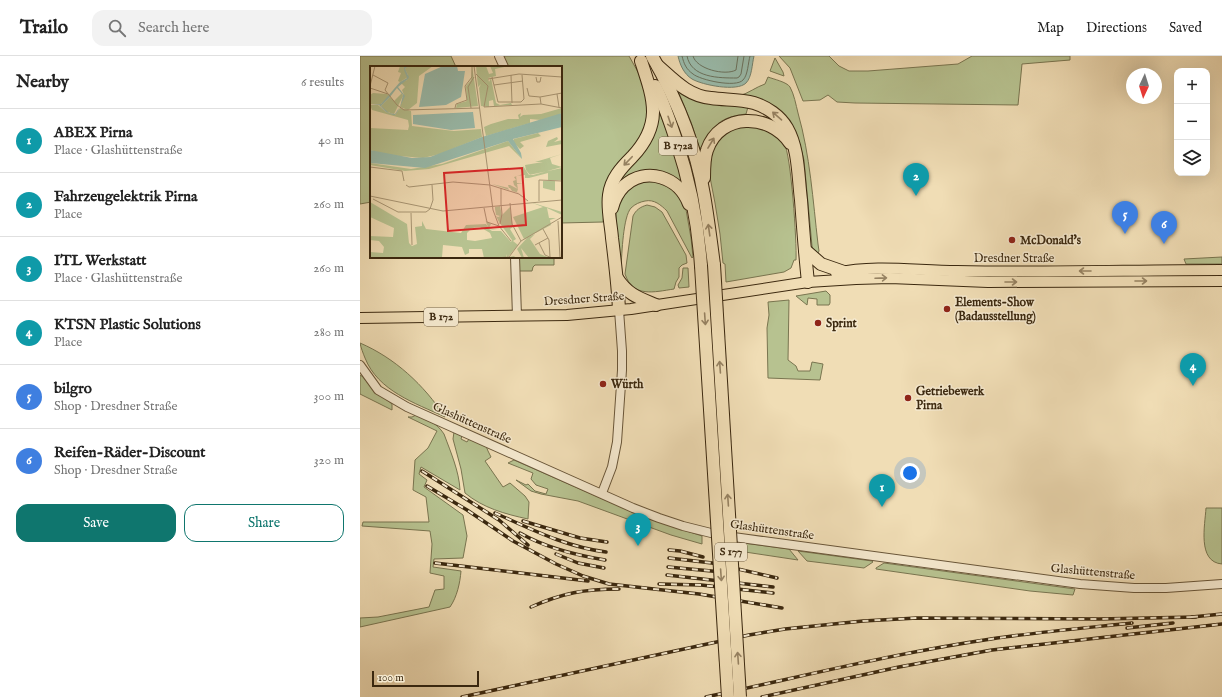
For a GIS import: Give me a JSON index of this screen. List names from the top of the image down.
{
  "streets": {
    "highway": ["B 172a", "S 177"],
    "main road": ["Dresdner Straße", "B 172"],
    "street": ["Glashüttenstraße"]
  },
  "crossings": [
    ["B 172a", "S 177"]
  ],
  "places": [
    "McDonald's",
    "Elements-Show (Badausstellung)",
    "Sprint",
    "Würth",
    "Getriebewerk Pirna"
  ],
  "scale_bar": "100 m",
  "north": "bottom",
  "page": {
    "header": "Trailo",
    "search": "Search here",
    "nav": ["Map", "Directions", "Saved"],
    "heading": ["Nearby", "6 results"],
    "map_buttons": ["+", "−"],
    "list": [
      {
        "mark": "1",
        "name": "ABEX Pirna",
        "note": "Place · Glashüttenstraße",
        "value": "40 m"
      },
      {
        "mark": "2",
        "name": "Fahrzeugelektrik Pirna",
        "note": "Place",
        "value": "260 m"
      },
      {
        "mark": "3",
        "name": "ITL Werkstatt",
        "note": "Place · Glashüttenstraße",
        "value": "260 m"
      },
      {
        "mark": "4",
        "name": "KTSN Plastic Solutions",
        "note": "Place",
        "value": "280 m"
      },
      {
        "mark": "5",
        "name": "bilgro",
        "note": "Shop · Dresdner Straße",
        "value": "300 m"
      },
      {
        "mark": "6",
        "name": "Reifen-Räder-Discount",
        "note": "Shop · Dresdner Straße",
        "value": "320 m"
      }
    ],
    "pins": [
      "2",
      "5",
      "6",
      "4",
      "1",
      "3"
    ],
    "buttons": ["Save", "Share"],
    "scale": "100 m"
  }
}
